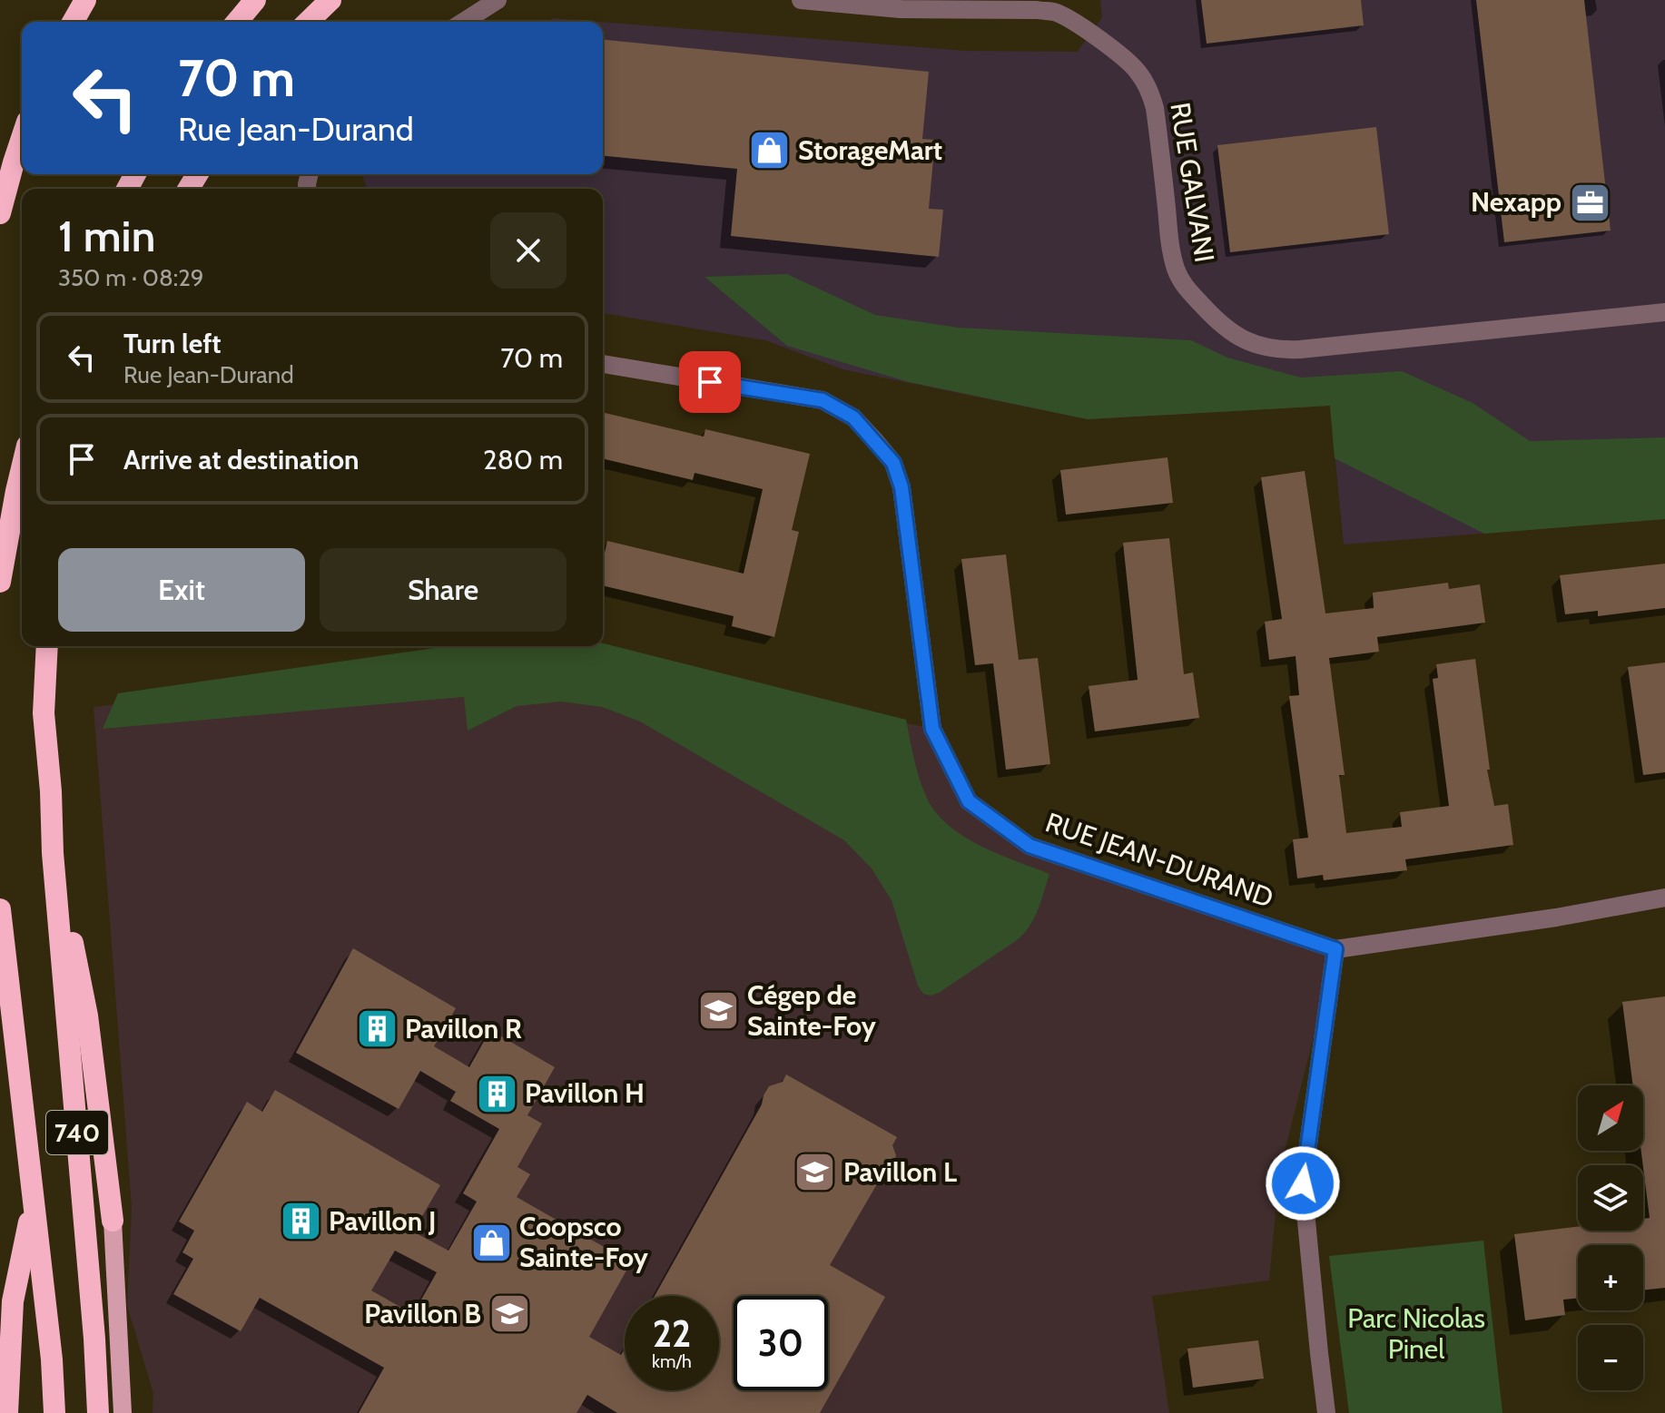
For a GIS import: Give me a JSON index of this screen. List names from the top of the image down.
{
  "streets": {
    "highway": ["740"],
    "street": ["RUE GALVANI", "RUE JEAN-DURAND"]
  },
  "parks": ["Parc Nicolas Pinel"],
  "places": {
    "shop": ["StorageMart", "Coopsco Sainte-Foy"],
    "office": ["Nexapp"],
    "school or university": ["Cégep de Sainte-Foy", "Pavillon L", "Pavillon B"],
    "building": ["Pavillon R", "Pavillon H", "Pavillon J"]
  },
  "north": "top right",
  "page": {
    "turn": ["70 m", "Rue Jean-Durand"],
    "heading": ["1 min", "350 m · 08:29"],
    "list": [
      {
        "name": "Turn left",
        "note": "Rue Jean-Durand",
        "value": "70 m"
      },
      {
        "name": "Arrive at destination",
        "value": "280 m"
      }
    ],
    "buttons": ["Exit", "Share"],
    "map_buttons": ["+", "−"],
    "speed": "22 km/h",
    "limit": "30"
  }
}
